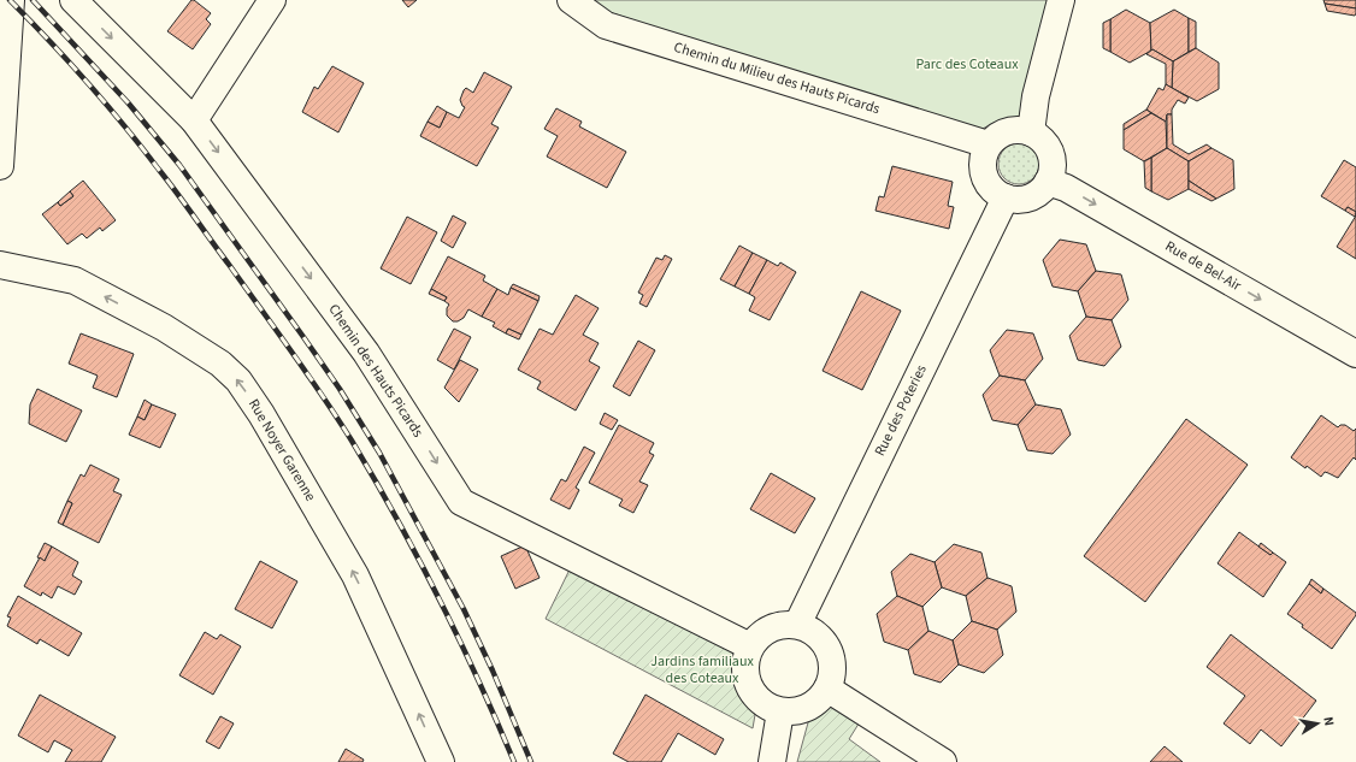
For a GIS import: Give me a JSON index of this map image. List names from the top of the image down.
{
  "streets": {
    "street": [
      "Chemin du Milieu des Hauts Picards",
      "Rue de Bel-Air",
      "Chemin des Hauts Picards",
      "Rue des Poteries",
      "Rue Noyer Garenne"
    ]
  },
  "crossings": [
    ["Chemin du Milieu des Hauts Picards", "Rue de Bel-Air"],
    ["Chemin du Milieu des Hauts Picards", "Rue des Poteries"],
    ["Rue de Bel-Air", "Rue des Poteries"],
    ["Chemin des Hauts Picards", "Rue des Poteries"]
  ],
  "one_way": ["Rue de Bel-Air", "Chemin des Hauts Picards", "Rue Noyer Garenne"],
  "parks": ["Parc des Coteaux", "Jardins familiaux des Coteaux"],
  "north": "right"
}
